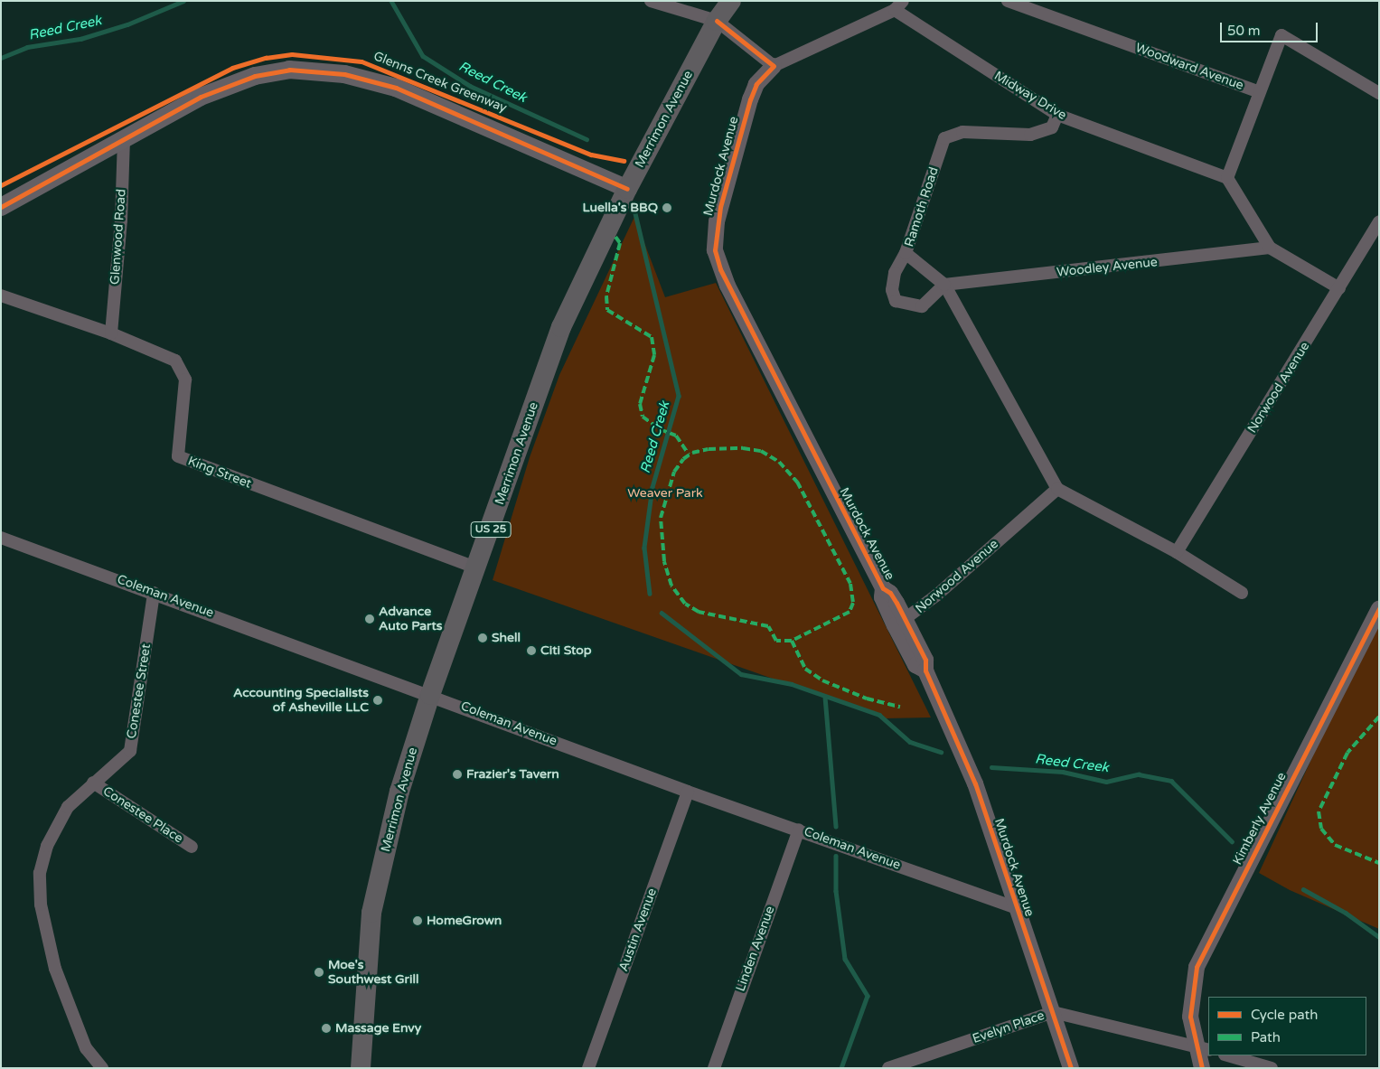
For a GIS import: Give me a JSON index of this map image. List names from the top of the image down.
{
  "streets": {
    "main road": ["Merrimon Avenue", "US 25"],
    "street": [
      "Woodward Avenue",
      "Midway Drive",
      "Murdock Avenue",
      "Ramoth Road",
      "Glenwood Road",
      "Woodley Avenue",
      "Norwood Avenue",
      "King Street",
      "Coleman Avenue",
      "Conestee Street",
      "Conestee Place",
      "Kimberly Avenue",
      "Austin Avenue",
      "Linden Avenue",
      "Evelyn Place"
    ],
    "cycle path": ["Glenns Creek Greenway"]
  },
  "crossings": [
    ["Midway Drive", "Ramoth Road"],
    ["Merrimon Avenue", "King Street"],
    ["Merrimon Avenue", "Coleman Avenue"],
    ["Murdock Avenue", "Norwood Avenue"],
    ["Murdock Avenue", "Coleman Avenue"],
    ["Murdock Avenue", "Evelyn Place"],
    ["Ramoth Road", "Woodley Avenue"],
    ["Ramoth Road", "Norwood Avenue"],
    ["Glenwood Road", "King Street"],
    ["Coleman Avenue", "Conestee Street"],
    ["Coleman Avenue", "Austin Avenue"],
    ["Coleman Avenue", "Linden Avenue"],
    ["Conestee Street", "Conestee Place"],
    ["Kimberly Avenue", "Evelyn Place"]
  ],
  "water": ["Reed Creek"],
  "parks": ["Weaver Park"],
  "places": [
    "Luella's BBQ",
    "Advance Auto Parts",
    "Shell",
    "Citi Stop",
    "Accounting Specialists of Asheville LLC",
    "Frazier's Tavern",
    "HomeGrown",
    "Moe's Southwest Grill",
    "Massage Envy"
  ],
  "legend": ["Cycle path", "Path"],
  "scale_bar": "50 m"
}
